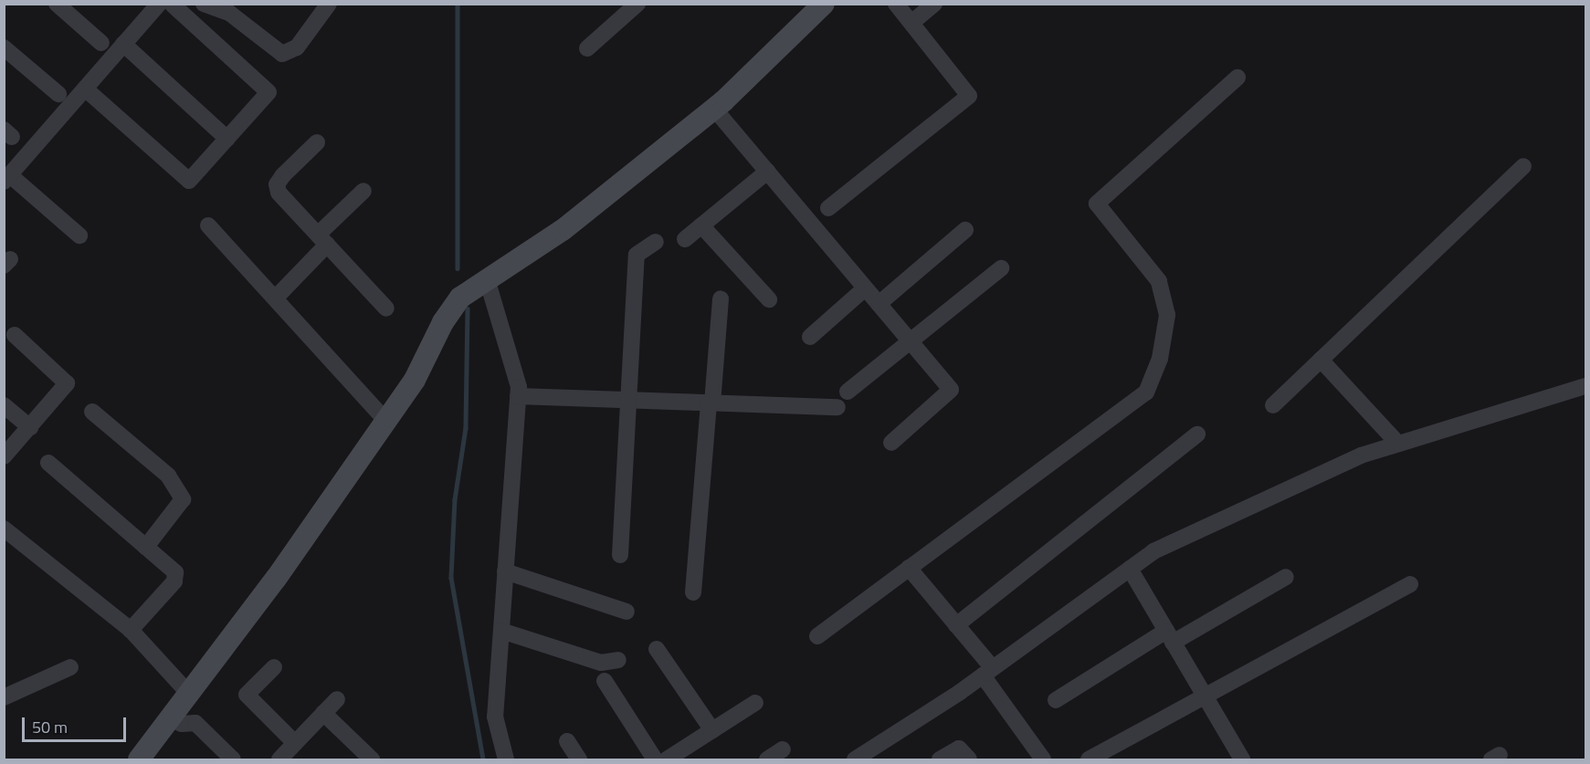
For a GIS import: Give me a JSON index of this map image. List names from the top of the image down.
{
  "scale_bar": "50 m"
}
